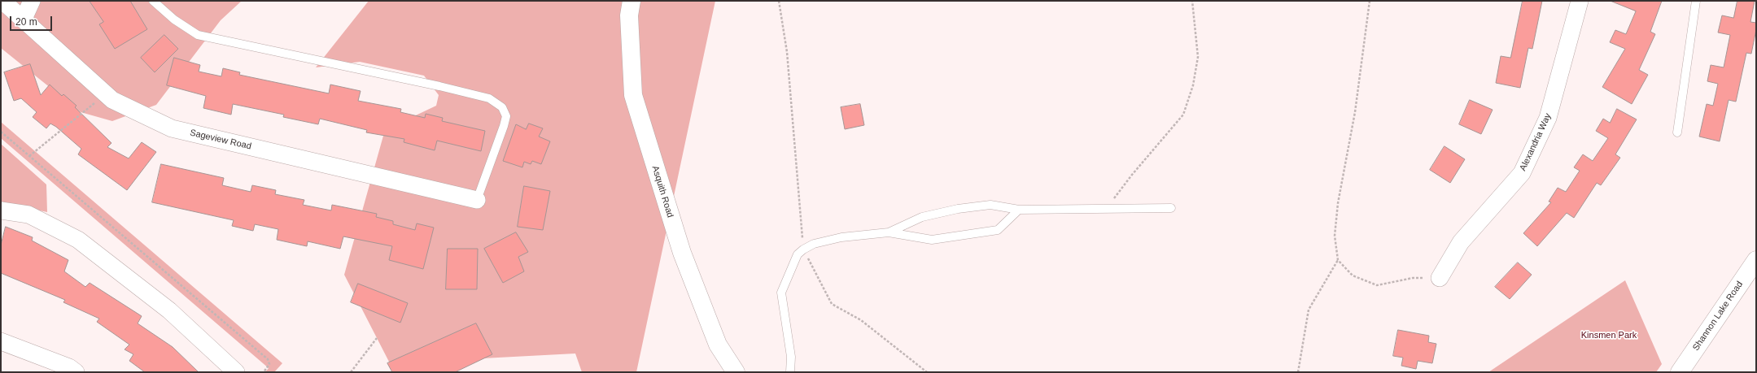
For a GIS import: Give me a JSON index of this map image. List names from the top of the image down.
{
  "streets": {
    "street": [
      "Sageview Road",
      "Alexandria Way",
      "Asquith Road",
      "Shannon Lake Road"
    ]
  },
  "parks": ["Kinsmen Park"],
  "scale_bar": "20 m"
}
